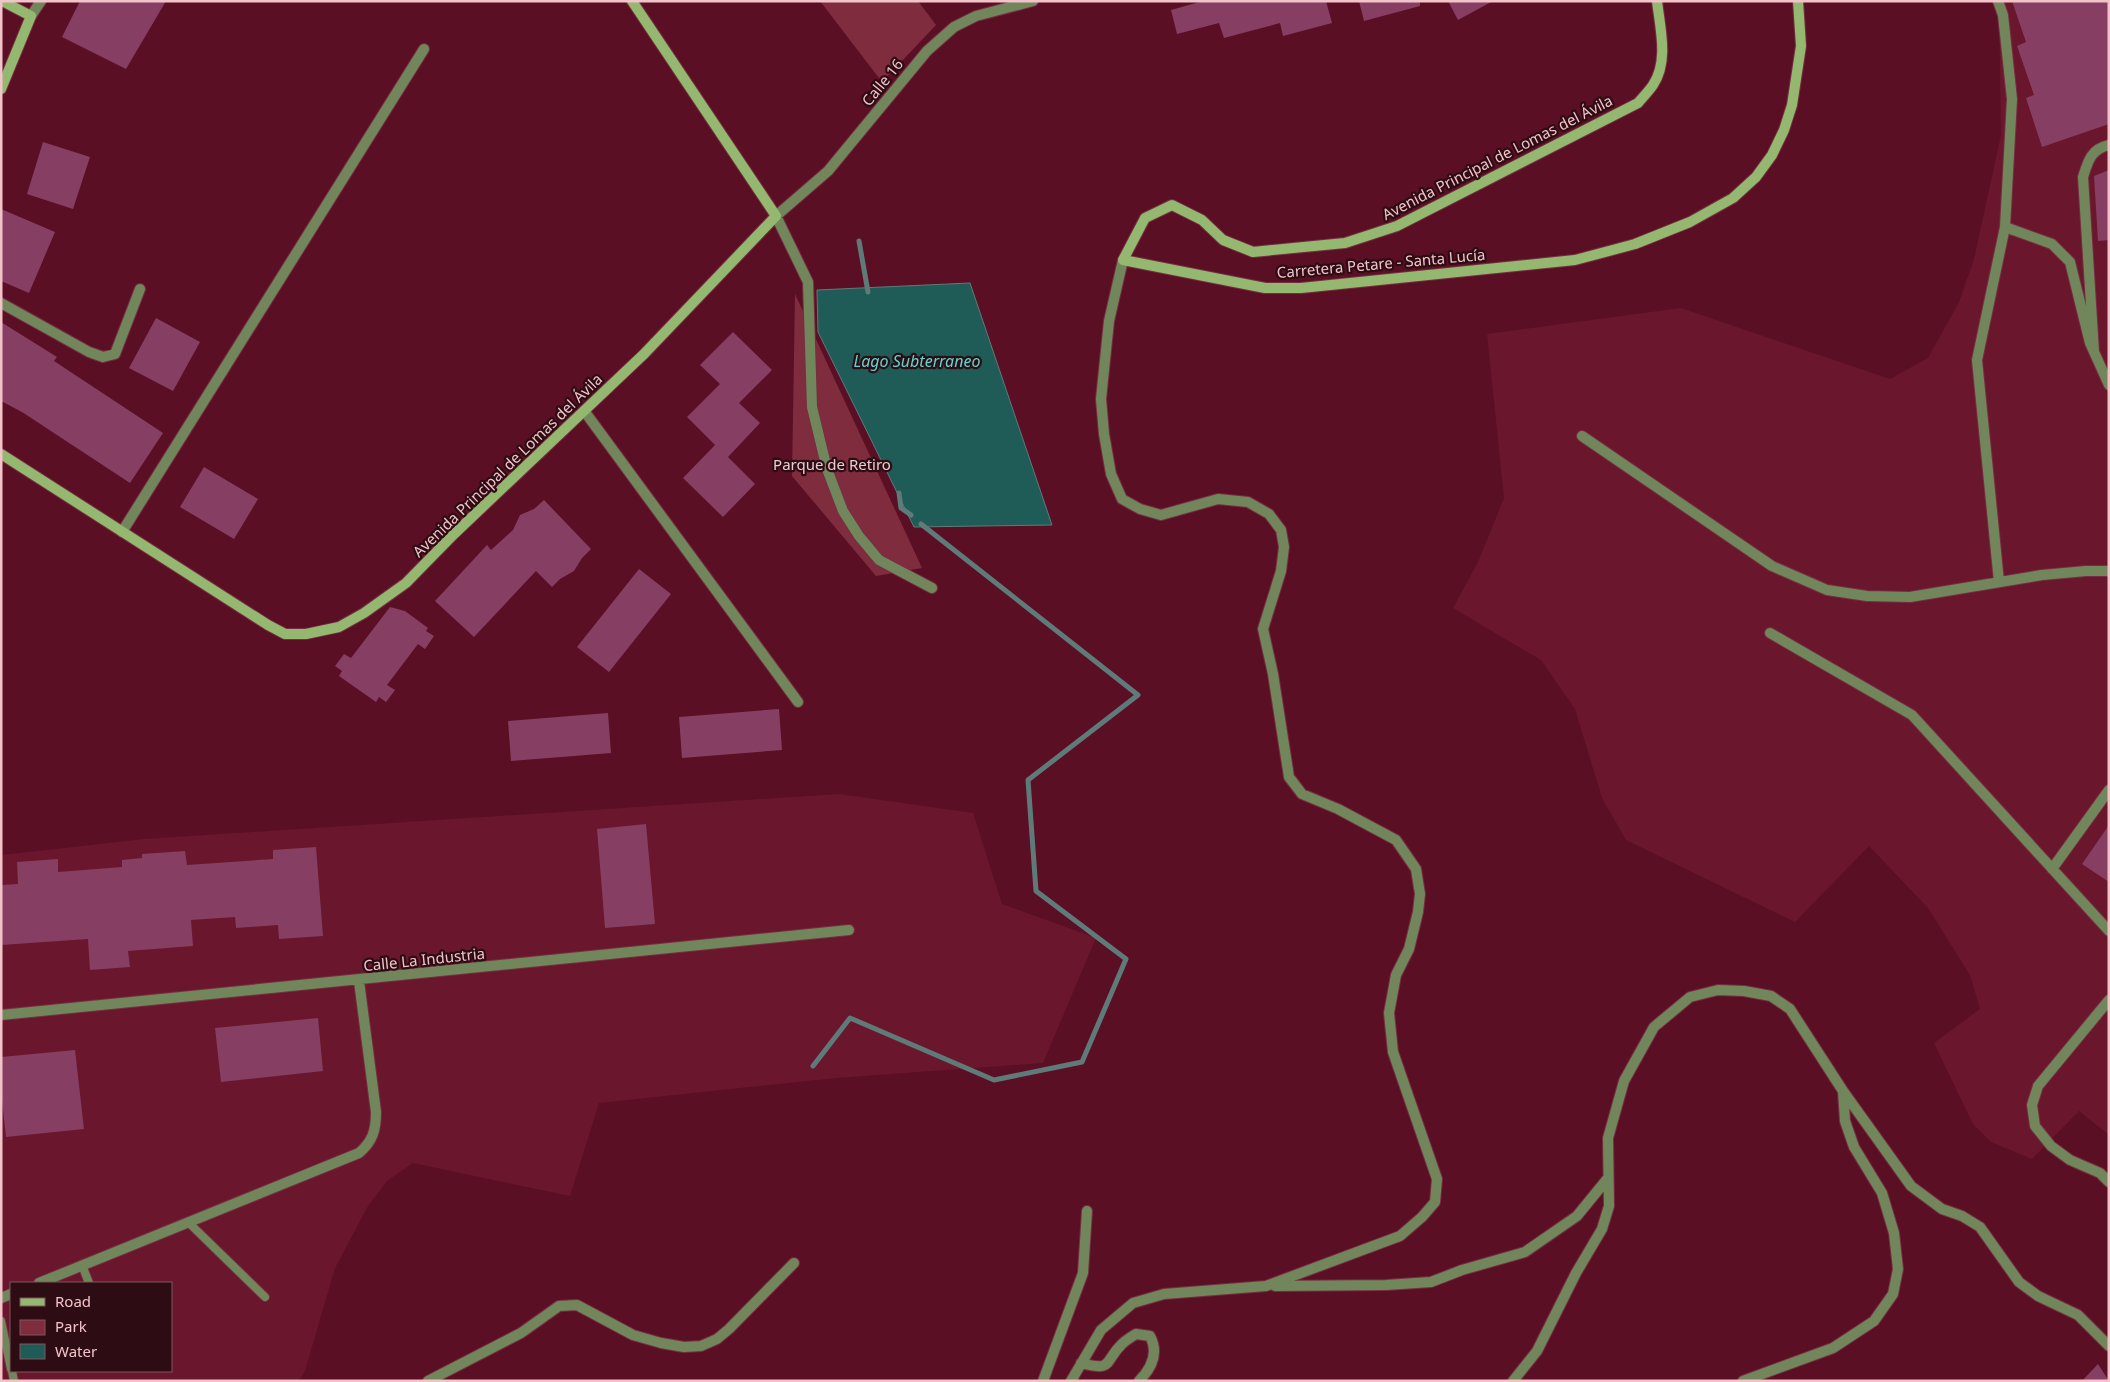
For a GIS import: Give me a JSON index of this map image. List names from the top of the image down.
{
  "streets": {
    "street": [
      "Calle 16",
      "Avenida Principal de Lomas del Ávila",
      "Carretera Petare - Santa Lucía",
      "Calle La Industria"
    ]
  },
  "crossings": [
    ["Calle 16", "Avenida Principal de Lomas del Ávila"],
    ["Avenida Principal de Lomas del Ávila", "Carretera Petare - Santa Lucía"]
  ],
  "water": ["Lago Subterraneo"],
  "parks": ["Parque de Retiro"],
  "legend": ["Road", "Park", "Water"]
}
